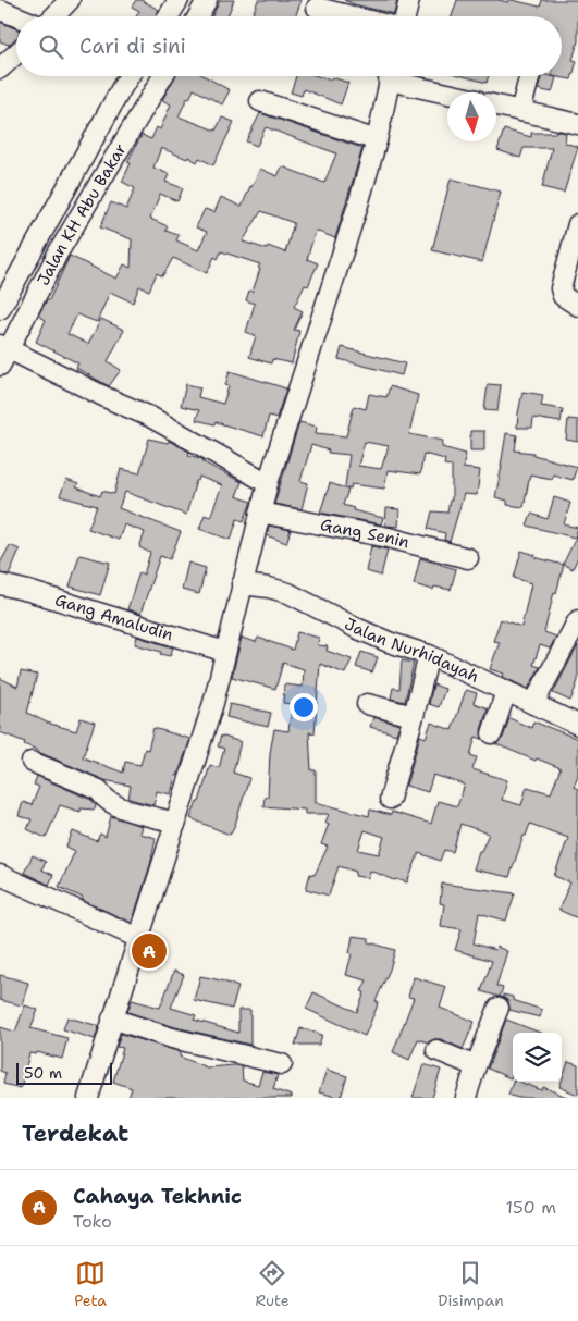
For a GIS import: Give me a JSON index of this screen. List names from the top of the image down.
{
  "streets": {
    "street": [
      "Jalan KH Abu Bakar",
      "Gang Senin",
      "Gang Amaludin",
      "Jalan Nurhidayah"
    ]
  },
  "scale_bar": "50 m",
  "north": "bottom",
  "page": {
    "search": "Cari di sini",
    "pins": "A",
    "scale": "50 m",
    "heading": "Terdekat",
    "list": [
      {
        "mark": "A",
        "name": "Cahaya Tekhnic",
        "note": "Toko",
        "value": "150 m"
      }
    ],
    "nav": ["Peta", "Rute", "Disimpan"]
  }
}
